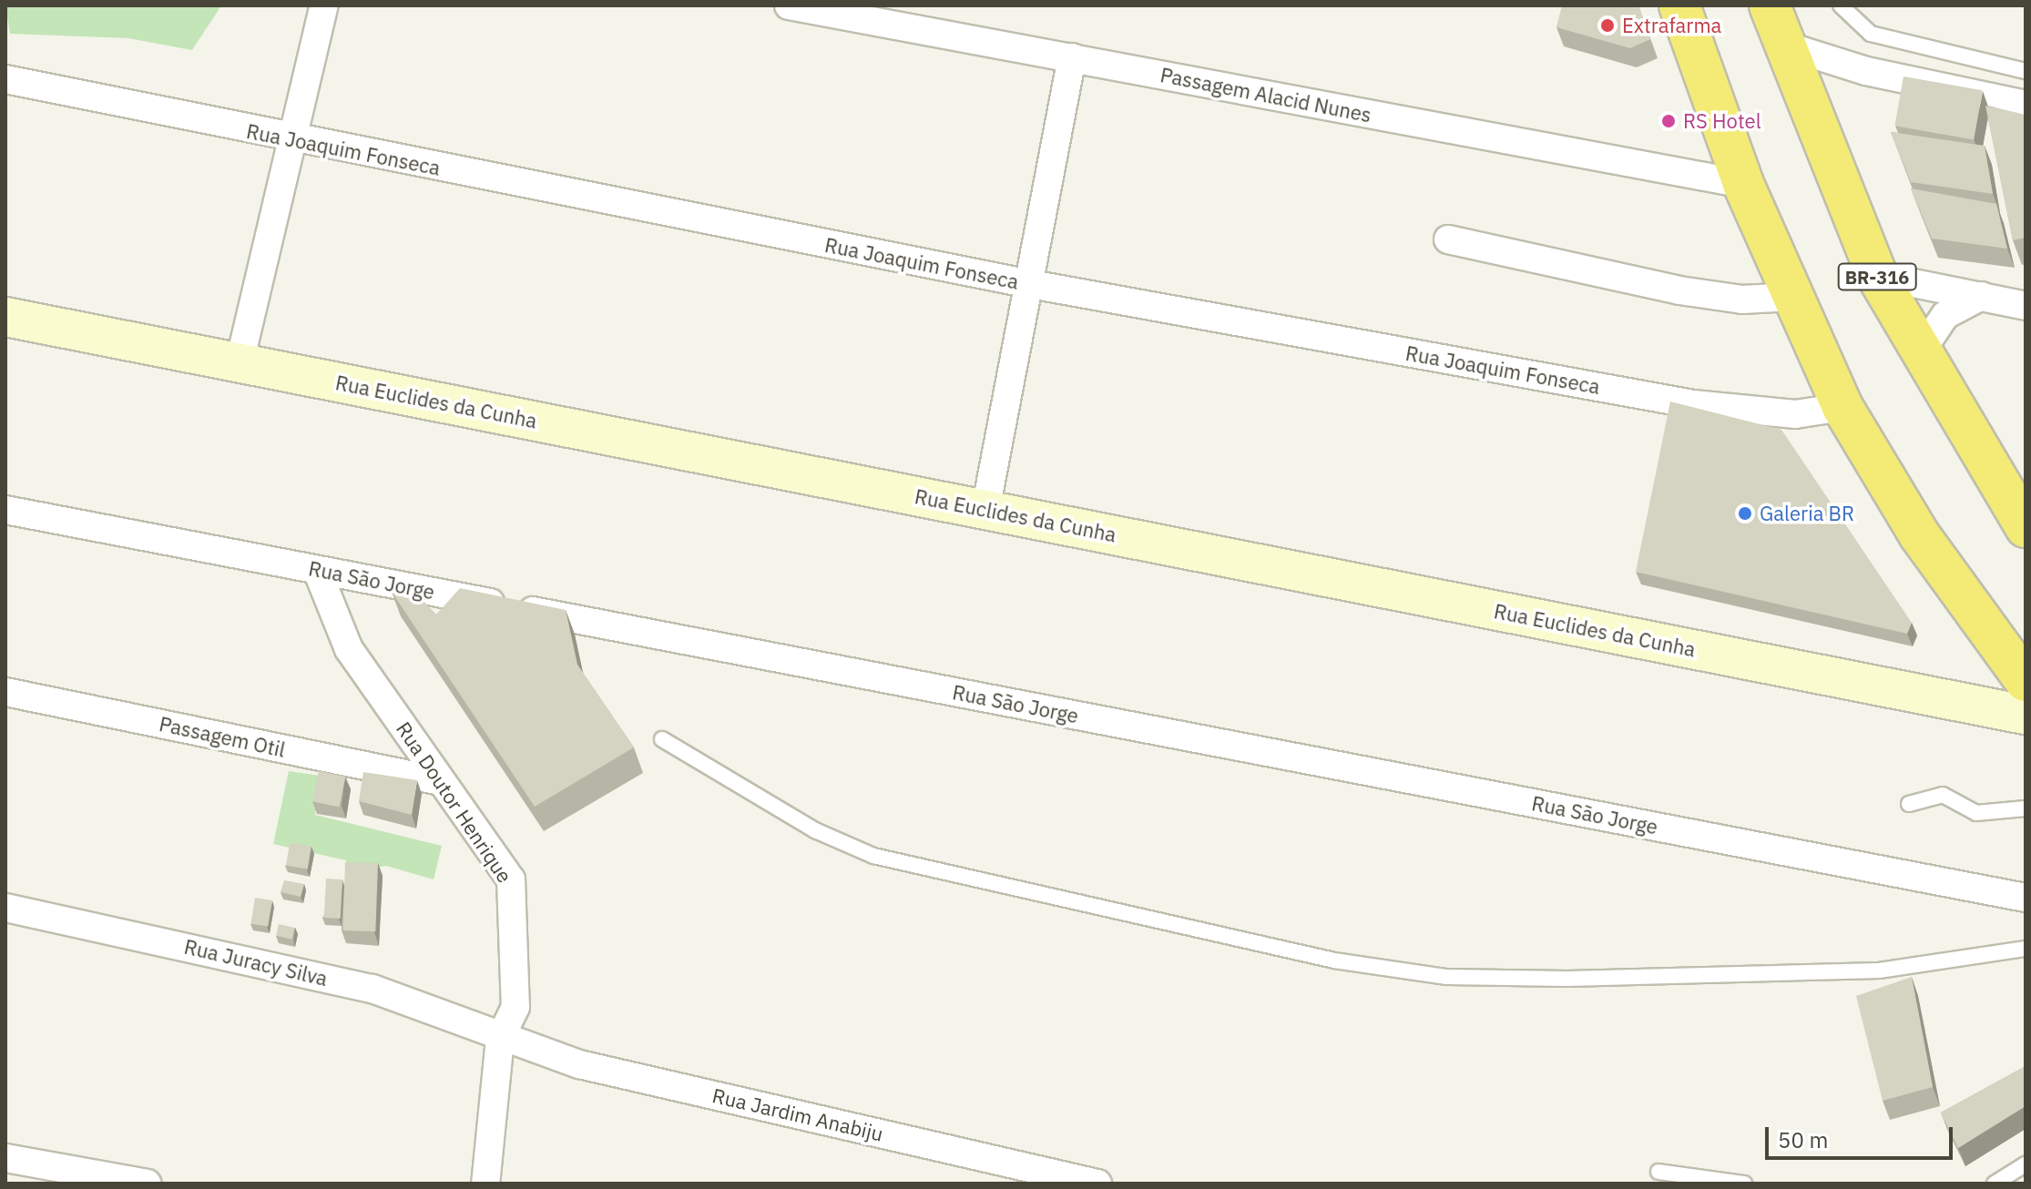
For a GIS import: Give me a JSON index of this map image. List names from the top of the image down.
{
  "streets": {
    "highway": ["BR-316"],
    "street": [
      "Passagem Alacid Nunes",
      "Rua Joaquim Fonseca",
      "Rua Euclides da Cunha",
      "Rua São Jorge",
      "Passagem Otil",
      "Rua Doutor Henrique",
      "Rua Juracy Silva",
      "Rua Jardim Anabiju"
    ]
  },
  "crossings": [
    ["Rua São Jorge", "Rua Doutor Henrique"],
    ["Passagem Otil", "Rua Doutor Henrique"],
    ["Rua Doutor Henrique", "Rua Juracy Silva"],
    ["Rua Doutor Henrique", "Rua Jardim Anabiju"],
    ["Rua Juracy Silva", "Rua Jardim Anabiju"]
  ],
  "places": ["Extrafarma", "RS Hotel", "Galeria BR"],
  "scale_bar": "50 m"
}
